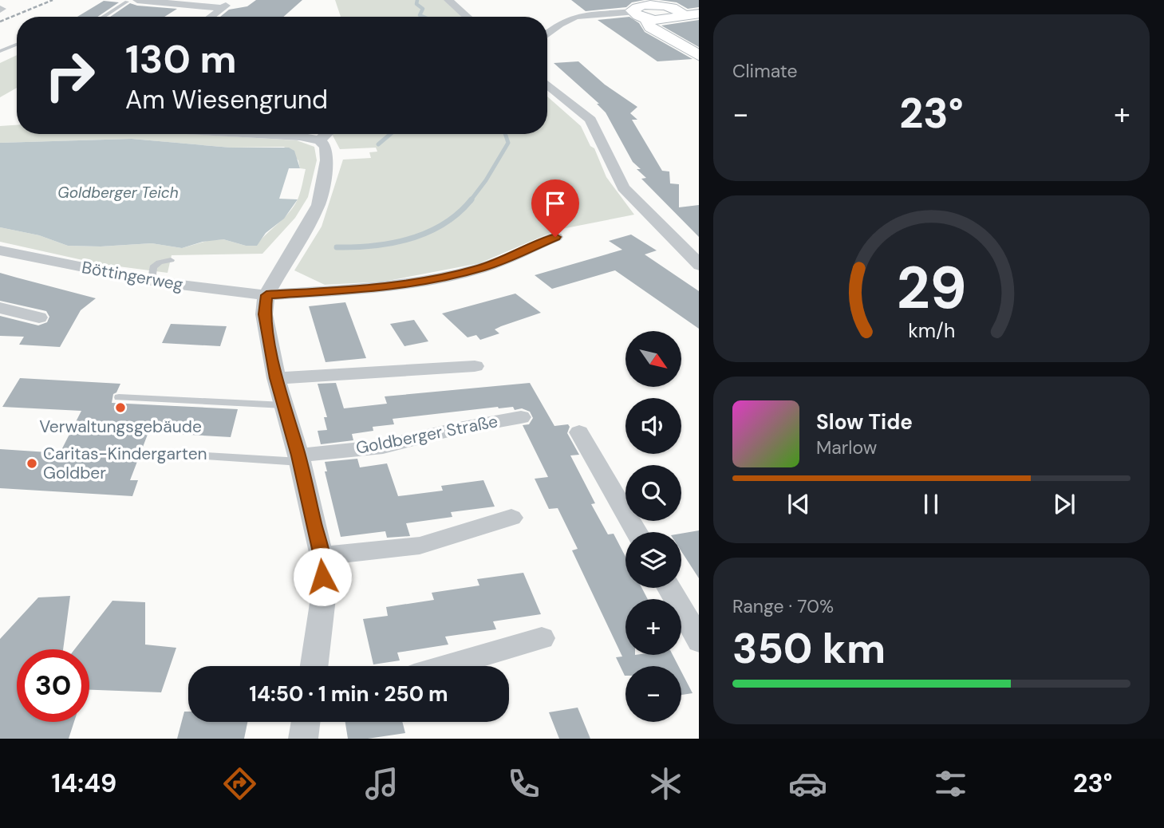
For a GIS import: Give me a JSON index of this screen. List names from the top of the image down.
{
  "streets": {
    "street": ["Böttingerweg", "Goldberger Straße"]
  },
  "water": ["Goldberger Teich"],
  "places": ["Verwaltungsgebäude", "Caritas-Kindergarten Goldber"],
  "north": "bottom right",
  "page": {
    "tile": [
      "Climate",
      ["Range · 70%", "350 km"]
    ],
    "turn": ["130 m", "Am Wiesengrund"],
    "heat": ["−", "23°", "+"],
    "map_buttons": ["+", "−"],
    "song": ["Slow Tide", "Marlow"],
    "limit": "30",
    "trip": "14:50 · 1 min · 250 m",
    "tabs": ["14:49", "23°"],
    "gauge": ["29", "km/h"]
  }
}
